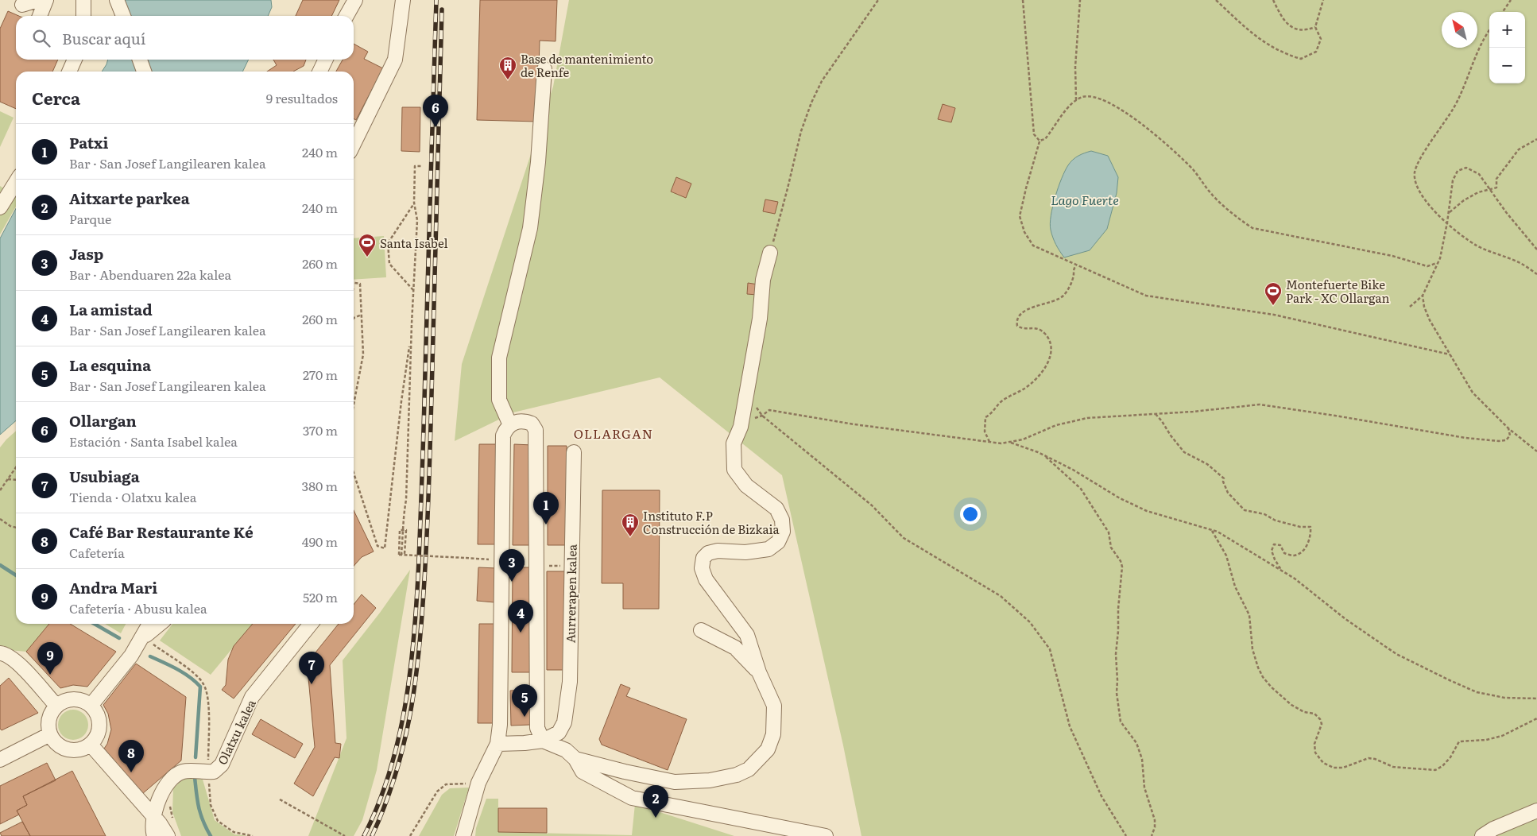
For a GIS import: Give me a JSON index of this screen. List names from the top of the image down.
{
  "streets": {
    "street": ["Aurrerapen kalea", "Olatxu kalea"]
  },
  "districts": ["OLLARGAN"],
  "water": ["Lago Fuerte"],
  "places": {
    "building": ["Base de mantenimiento de Renfe", "Instituto F.P Construcción de Bizkaia"],
    "sports": ["Santa Isabel", "Montefuerte Bike Park - XC Ollargan"]
  },
  "north": "top left",
  "page": {
    "map_buttons": ["+", "−"],
    "search": "Buscar aquí",
    "heading": ["Cerca", "9 resultados"],
    "pins": [
      "6",
      "1",
      "3",
      "4",
      "9",
      "7",
      "5",
      "8",
      "2"
    ],
    "list": [
      {
        "mark": "1",
        "name": "Patxi",
        "note": "Bar · San Josef Langilearen kalea",
        "value": "240 m"
      },
      {
        "mark": "2",
        "name": "Aitxarte parkea",
        "note": "Parque",
        "value": "240 m"
      },
      {
        "mark": "3",
        "name": "Jasp",
        "note": "Bar · Abenduaren 22a kalea",
        "value": "260 m"
      },
      {
        "mark": "4",
        "name": "La amistad",
        "note": "Bar · San Josef Langilearen kalea",
        "value": "260 m"
      },
      {
        "mark": "5",
        "name": "La esquina",
        "note": "Bar · San Josef Langilearen kalea",
        "value": "270 m"
      },
      {
        "mark": "6",
        "name": "Ollargan",
        "note": "Estación · Santa Isabel kalea",
        "value": "370 m"
      },
      {
        "mark": "7",
        "name": "Usubiaga",
        "note": "Tienda · Olatxu kalea",
        "value": "380 m"
      },
      {
        "mark": "8",
        "name": "Café Bar Restaurante Ké",
        "note": "Cafetería",
        "value": "490 m"
      },
      {
        "mark": "9",
        "name": "Andra Mari",
        "note": "Cafetería · Abusu kalea",
        "value": "520 m"
      }
    ]
  }
}
